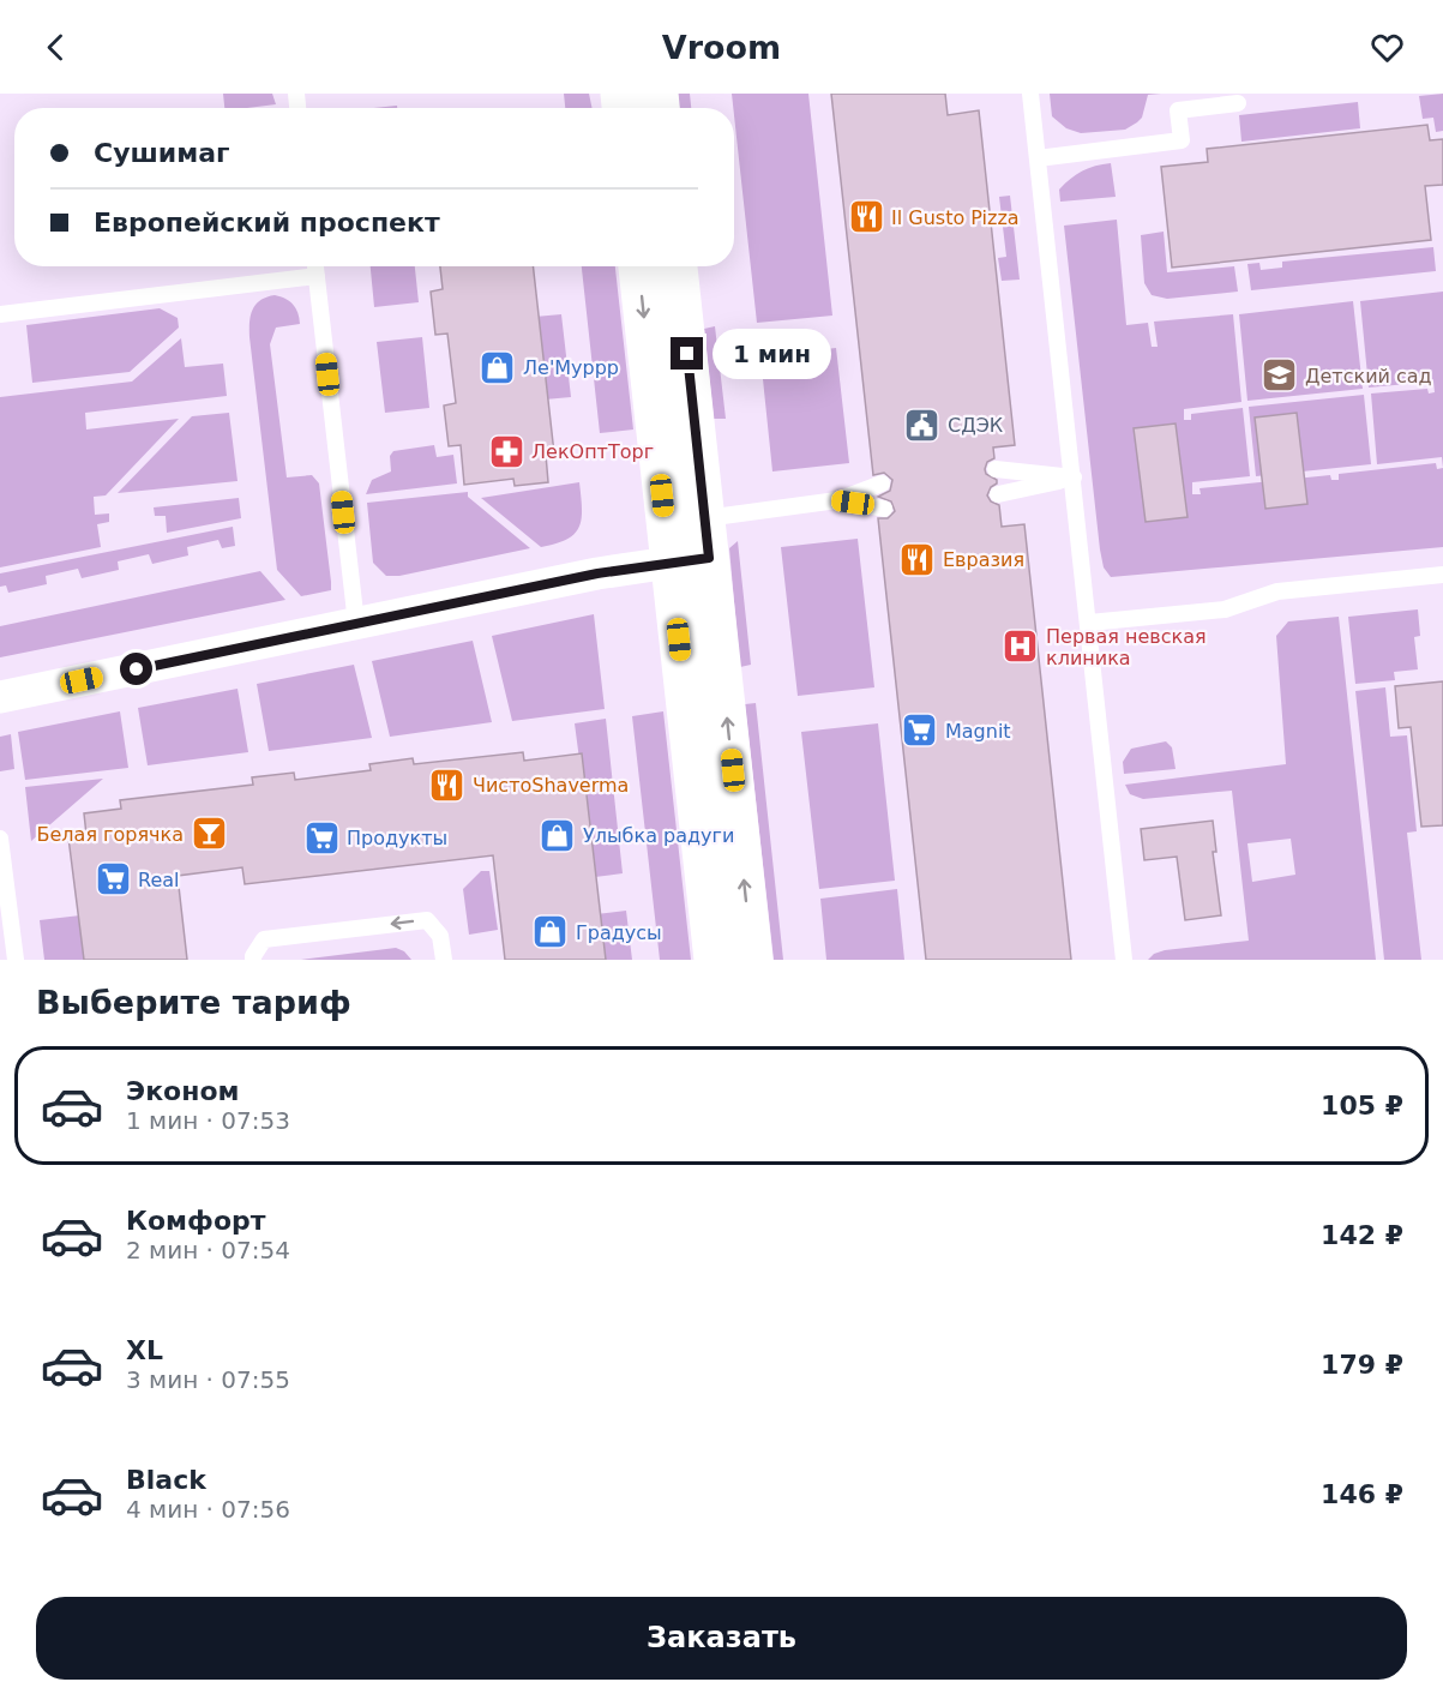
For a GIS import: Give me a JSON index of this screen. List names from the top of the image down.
{
  "places": {
    "restaurant": ["Il Gusto Pizza", "Евразия", "ЧистоShaverma"],
    "shop": ["Ле'Муррр", "Улыбка радуги", "Градусы"],
    "school or university": ["Детский сад"],
    "public building": ["СДЭК"],
    "pharmacy": ["ЛекОптТорг"],
    "hospital": ["Первая невская клиника"],
    "supermarket": ["Magnit", "Продукты", "Real"],
    "bar": ["Белая горячка"]
  },
  "page": {
    "header": "Vroom",
    "banner": ["Сушимаг", "Европейский проспект"],
    "bubble": "1 мин",
    "heading": "Выберите тариф",
    "list": [
      {
        "name": "Эконом",
        "note": "1 мин · 07:53",
        "value": "105 ₽"
      },
      {
        "name": "Комфорт",
        "note": "2 мин · 07:54",
        "value": "142 ₽"
      },
      {
        "name": "XL",
        "note": "3 мин · 07:55",
        "value": "179 ₽"
      },
      {
        "name": "Black",
        "note": "4 мин · 07:56",
        "value": "146 ₽"
      }
    ],
    "buttons": "Заказать"
  }
}
